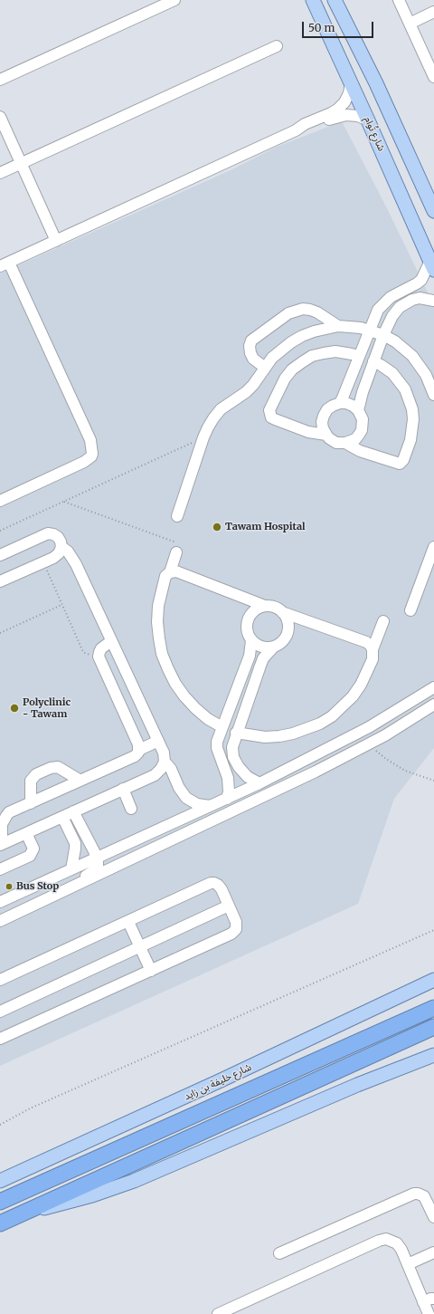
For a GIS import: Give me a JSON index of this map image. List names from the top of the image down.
{
  "streets": {
    "highway": ["شارع خليفة بن زايد"],
    "main road": ["شارع تُوام"]
  },
  "places": ["Tawam Hospital", "Polyclinic - Tawam", "Bus Stop"],
  "scale_bar": "50 m"
}
